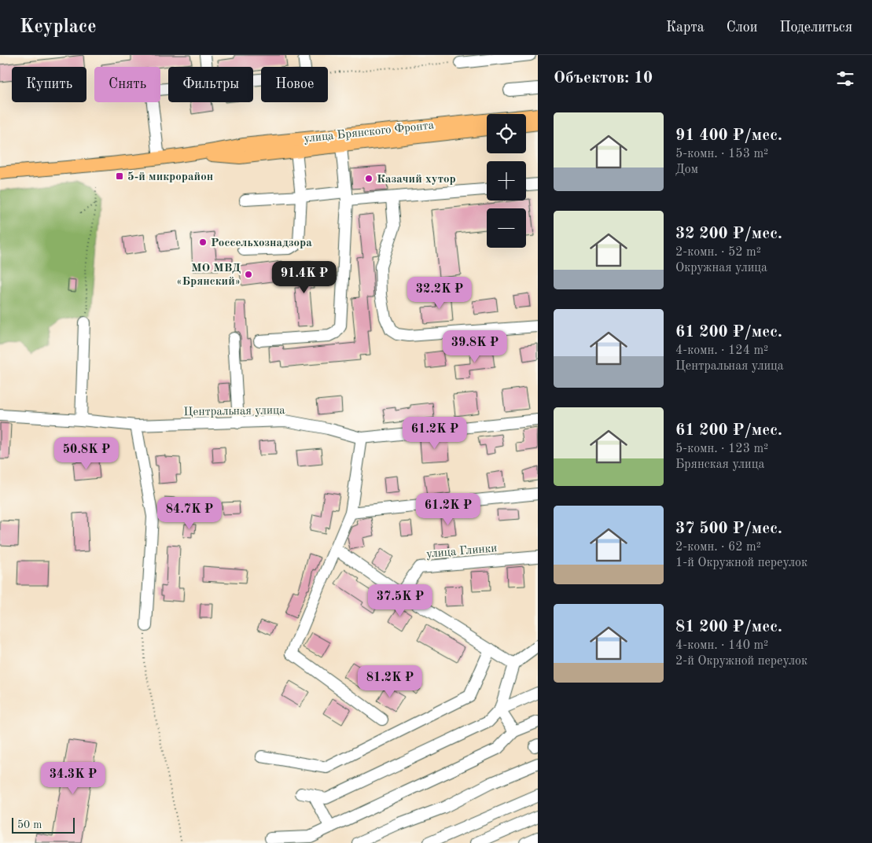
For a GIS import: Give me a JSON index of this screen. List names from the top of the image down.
{
  "streets": {
    "main road": ["улица Брянского Фронта"],
    "street": ["Центральная улица", "улица Глинки"]
  },
  "places": {
    "transit": ["5-й микрорайон"],
    "other": ["Казачий хутор", "Россельхознадзора", "МО МВД «Брянский»"]
  },
  "scale_bar": "50 m",
  "page": {
    "header": "Keyplace",
    "nav": ["Карта", "Слои", "Поделиться"],
    "heading": "Объектов: 10",
    "chip": [
      "Купить",
      "Снять",
      "Фильтры",
      "Новое"
    ],
    "list": [
      {
        "name": "91 400 ₽/мес.",
        "note": "5-комн. · 153 m² · Дом"
      },
      {
        "name": "32 200 ₽/мес.",
        "note": "2-комн. · 52 m² · Окружная улица"
      },
      {
        "name": "61 200 ₽/мес.",
        "note": "4-комн. · 124 m² · Центральная улица"
      },
      {
        "name": "61 200 ₽/мес.",
        "note": "5-комн. · 123 m² · Брянская улица"
      },
      {
        "name": "37 500 ₽/мес.",
        "note": "2-комн. · 62 m² · 1-й Окружной переулок"
      },
      {
        "name": "81 200 ₽/мес.",
        "note": "4-комн. · 140 m² · 2-й Окружной переулок"
      }
    ],
    "map_buttons": ["+", "−"],
    "price": [
      "91.4K ₽",
      "32.2K ₽",
      "39.8K ₽",
      "61.2K ₽",
      "50.8K ₽",
      "61.2K ₽",
      "84.7K ₽",
      "37.5K ₽",
      "81.2K ₽",
      "34.3K ₽"
    ],
    "scale": "50 m"
  }
}
